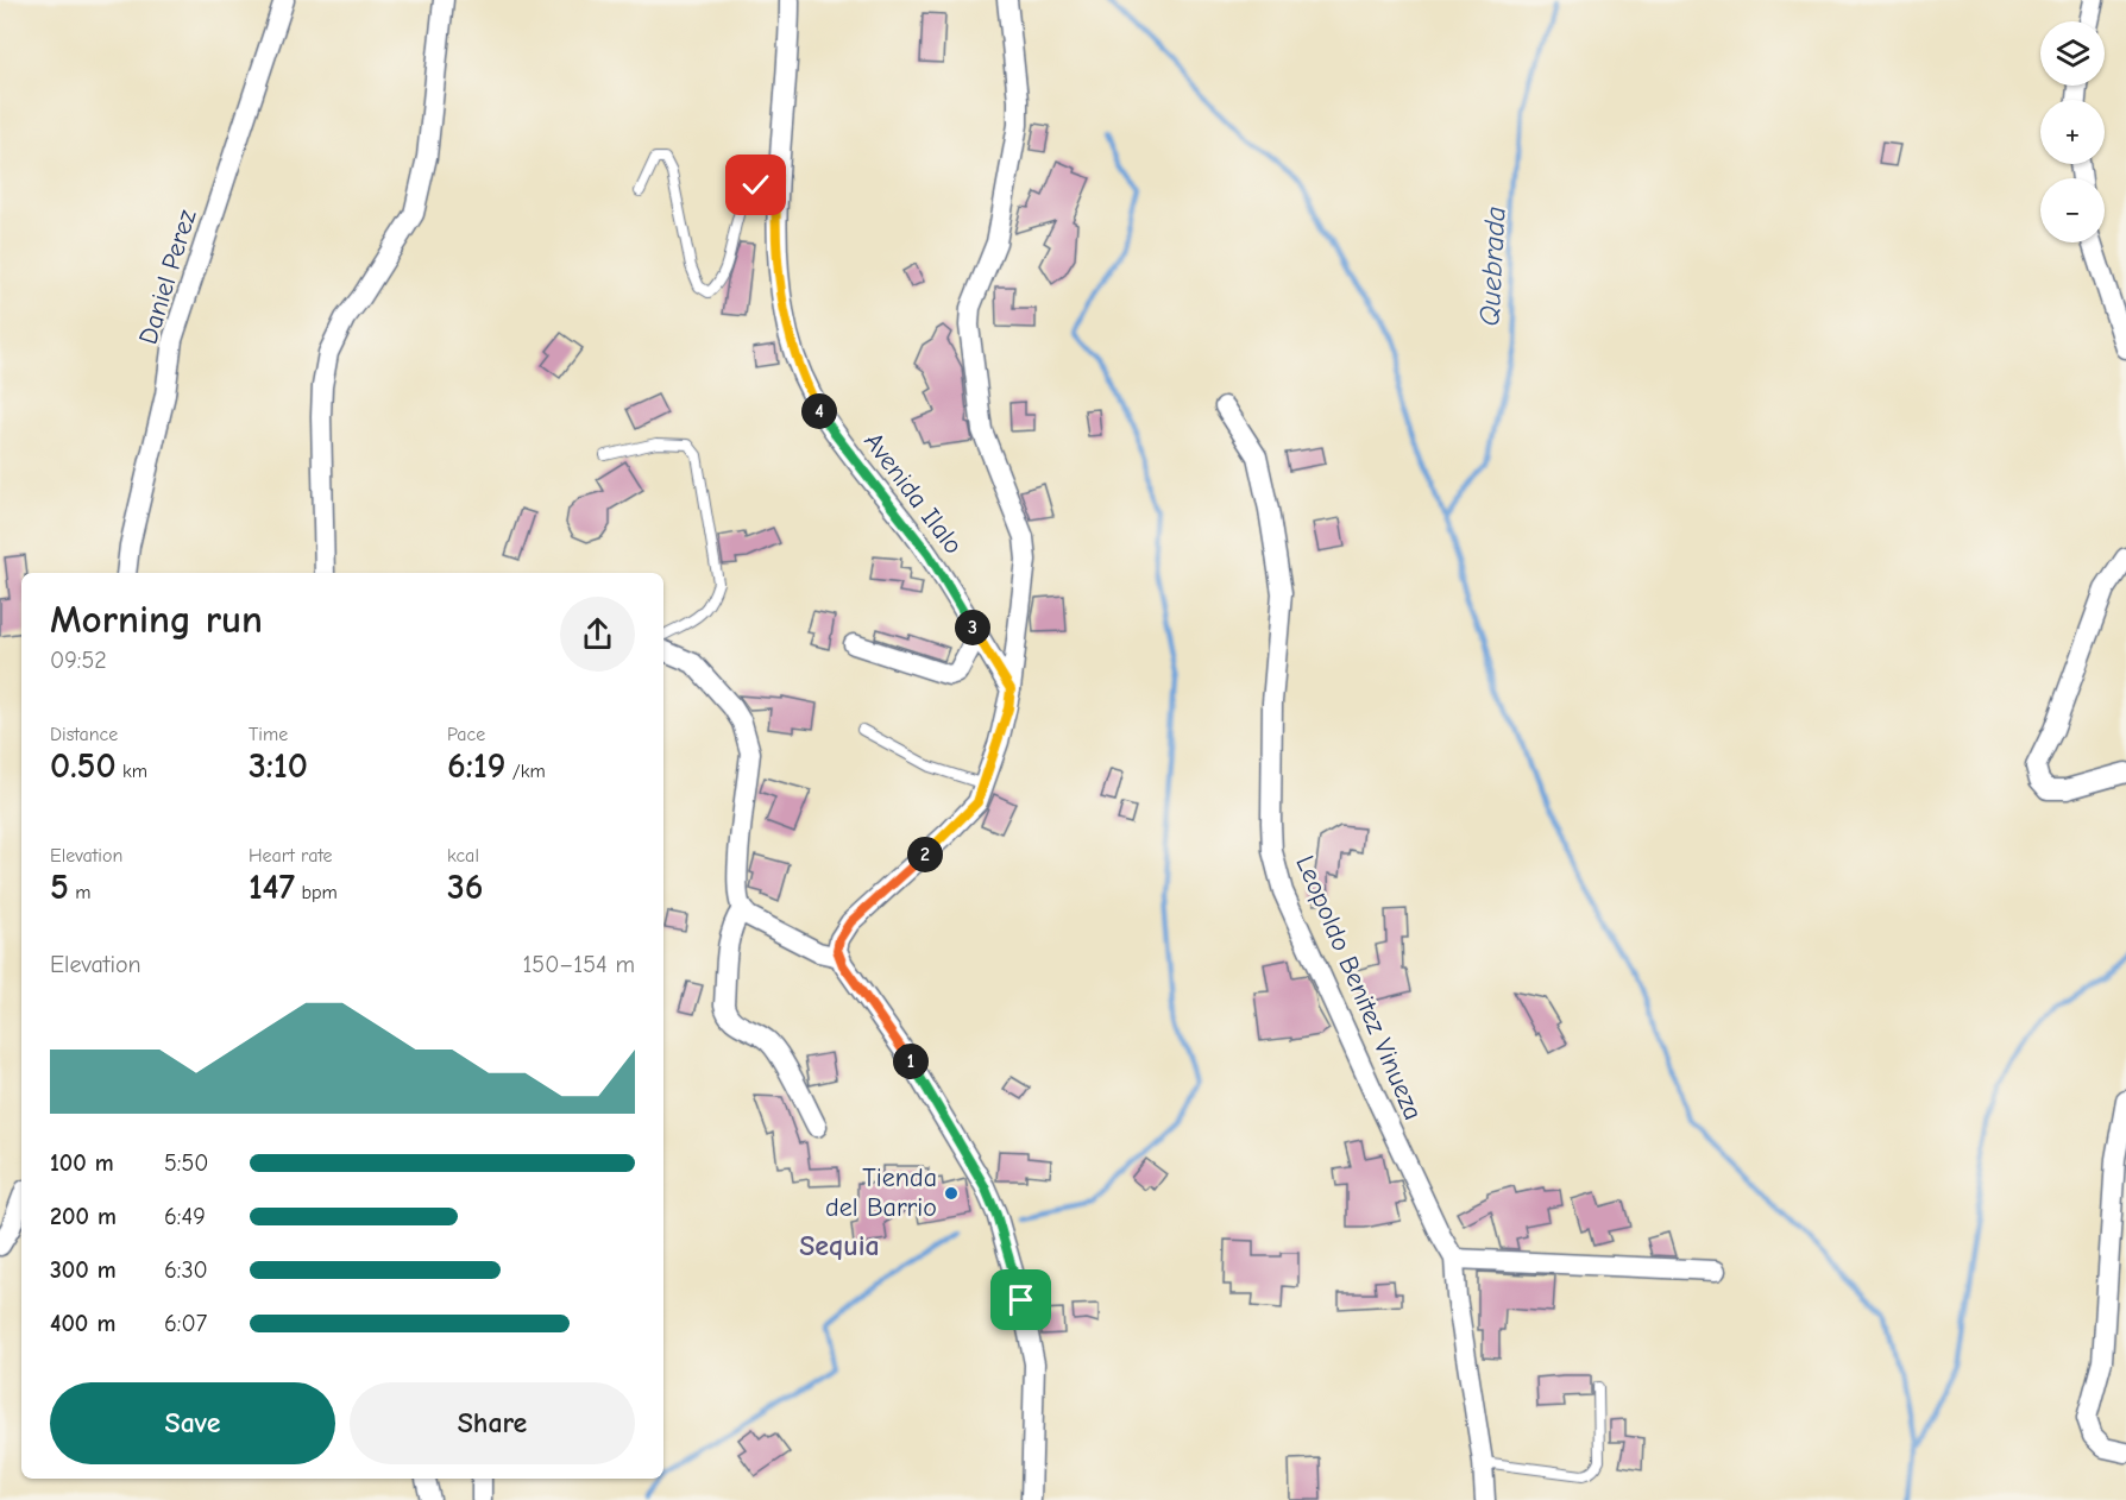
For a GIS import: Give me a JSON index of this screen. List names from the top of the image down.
{
  "streets": {
    "street": ["Daniel Perez", "Avenida Ilalo", "Leopoldo Benitez Vinueza"]
  },
  "districts": ["Sequia"],
  "water": ["Quebrada"],
  "places": ["Tienda del Barrio"],
  "page": {
    "map_buttons": ["+", "−"],
    "pins": [
      "4",
      "3",
      "2",
      "1"
    ],
    "heading": ["Morning run", "09:52"],
    "stats": [
      ["Distance", "0.50 km"],
      ["Time", "3:10"],
      ["Pace", "6:19 /km"],
      ["Elevation", "5 m"],
      ["Heart rate", "147 bpm"],
      ["kcal", "36"]
    ],
    "chart": ["Elevation", "150–154 m"],
    "list": [
      {
        "name": "100 m",
        "note": "5:50"
      },
      {
        "name": "200 m",
        "note": "6:49"
      },
      {
        "name": "300 m",
        "note": "6:30"
      },
      {
        "name": "400 m",
        "note": "6:07"
      }
    ],
    "buttons": ["Save", "Share"]
  }
}
